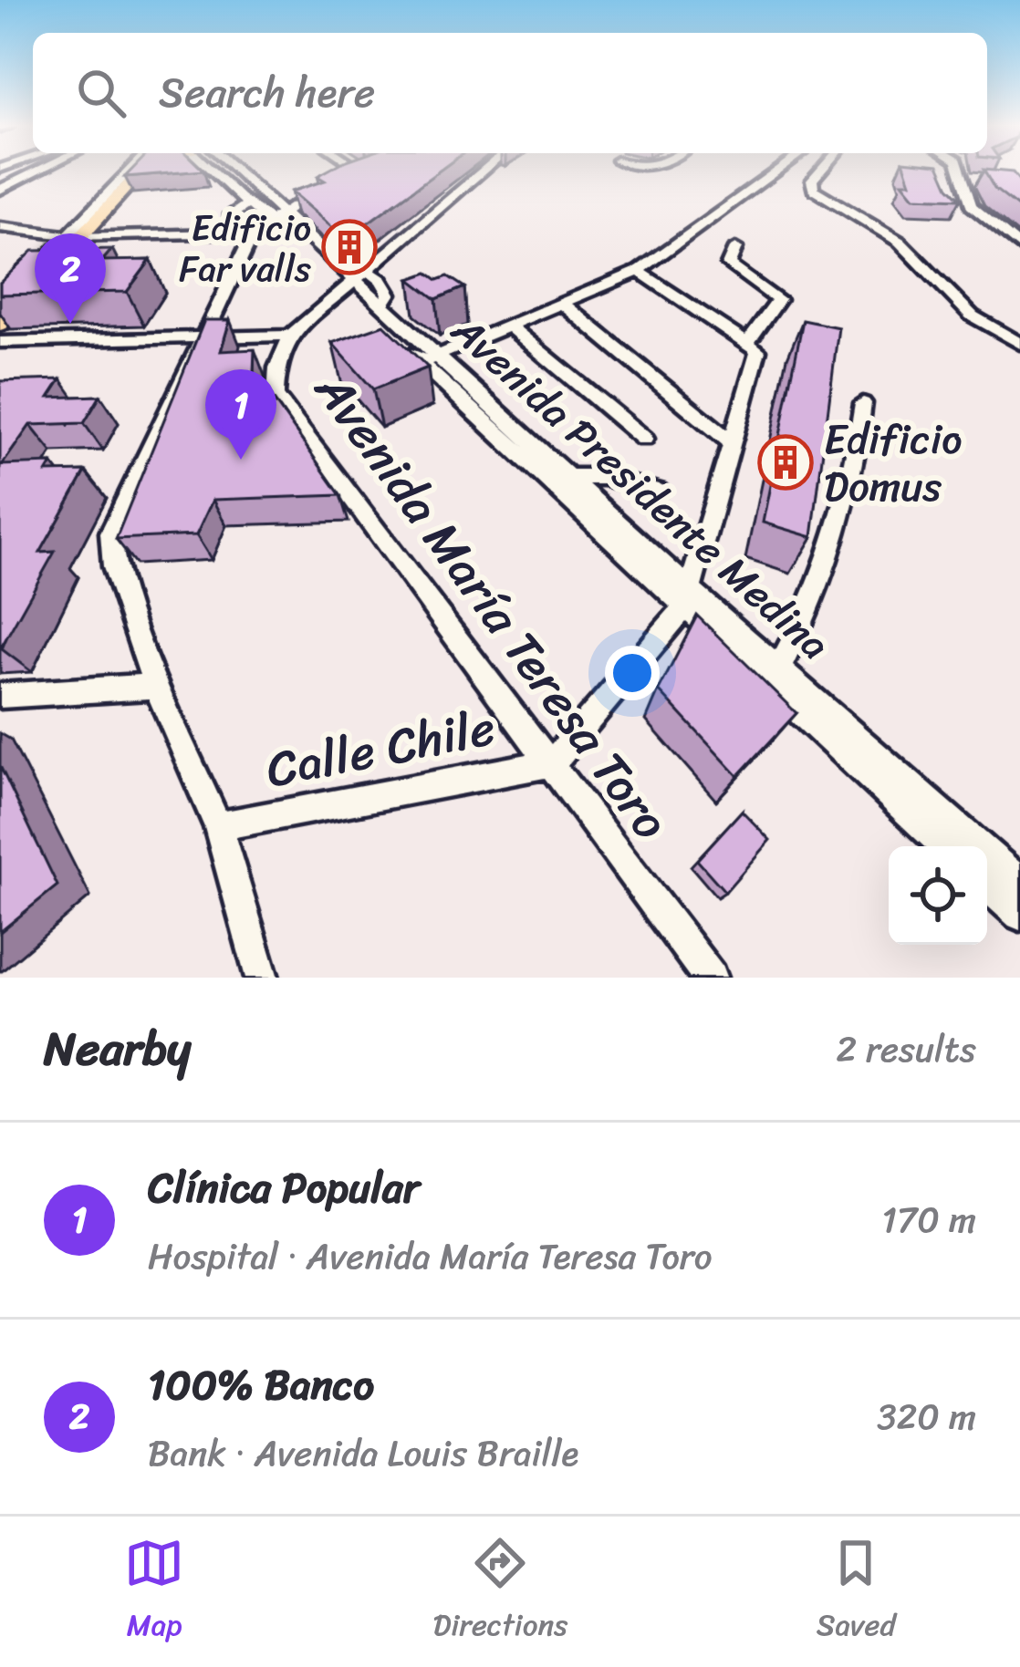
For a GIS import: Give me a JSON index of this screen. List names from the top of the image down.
{
  "streets": {
    "street": ["Avenida Presidente Medina", "Avenida María Teresa Toro", "Calle Chile"]
  },
  "crossings": [
    ["Avenida Presidente Medina", "Avenida María Teresa Toro"],
    ["Avenida Presidente Medina", "Calle Chile"],
    ["Avenida María Teresa Toro", "Calle Chile"]
  ],
  "places": {
    "building": ["Edificio Far valls", "Edificio Domus"]
  },
  "page": {
    "search": "Search here",
    "pins": ["2", "1"],
    "heading": ["Nearby", "2 results"],
    "list": [
      {
        "mark": "1",
        "name": "Clínica Popular",
        "note": "Hospital · Avenida María Teresa Toro",
        "value": "170 m"
      },
      {
        "mark": "2",
        "name": "100% Banco",
        "note": "Bank · Avenida Louis Braille",
        "value": "320 m"
      }
    ],
    "nav": ["Map", "Directions", "Saved"]
  }
}
